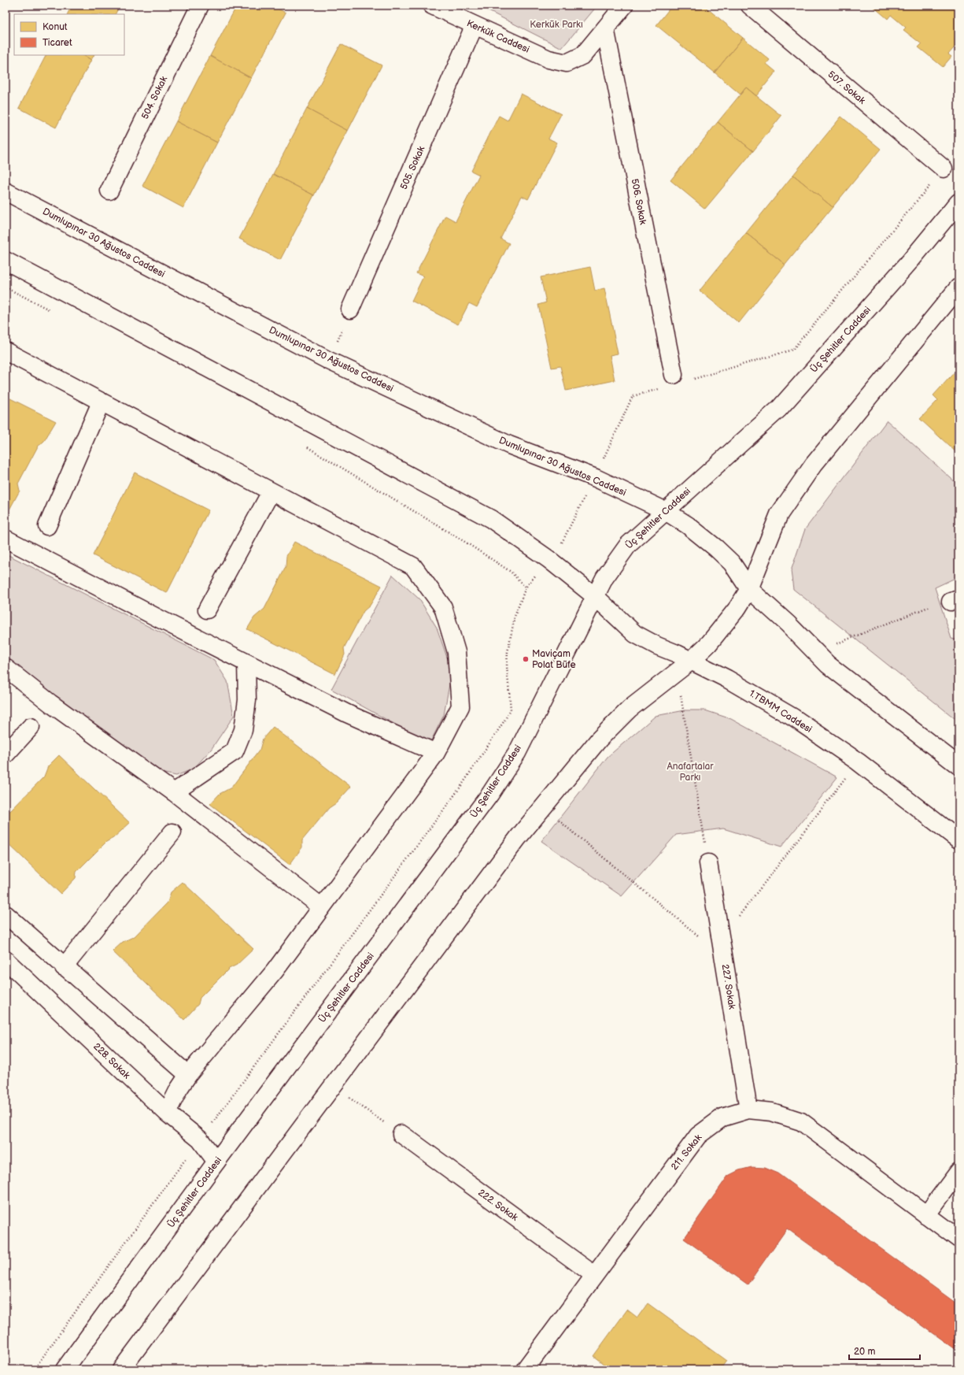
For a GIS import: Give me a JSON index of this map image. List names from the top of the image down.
{
  "streets": {
    "main road": [
      "Kerkük Caddesi",
      "507. Sokak",
      "504. Sokak",
      "505. Sokak",
      "506. Sokak",
      "Dumlupınar 30 Ağustos Caddesi",
      "Üç Şehitler Caddesi",
      "1.TBMM Caddesi",
      "227. Sokak",
      "228. Sokak",
      "211. Sokak",
      "222. Sokak"
    ]
  },
  "crossings": [
    ["Kerkük Caddesi", "505. Sokak"],
    ["Kerkük Caddesi", "506. Sokak"],
    ["Dumlupınar 30 Ağustos Caddesi", "Üç Şehitler Caddesi"],
    ["Üç Şehitler Caddesi", "1.TBMM Caddesi"],
    ["Üç Şehitler Caddesi", "228. Sokak"],
    ["227. Sokak", "211. Sokak"],
    ["211. Sokak", "222. Sokak"]
  ],
  "parks": ["Kerkük Parkı", "Anafartalar Parkı"],
  "places": ["Maviçam Polat Büfe"],
  "legend": ["Konut", "Ticaret"],
  "scale_bar": "20 m"
}
